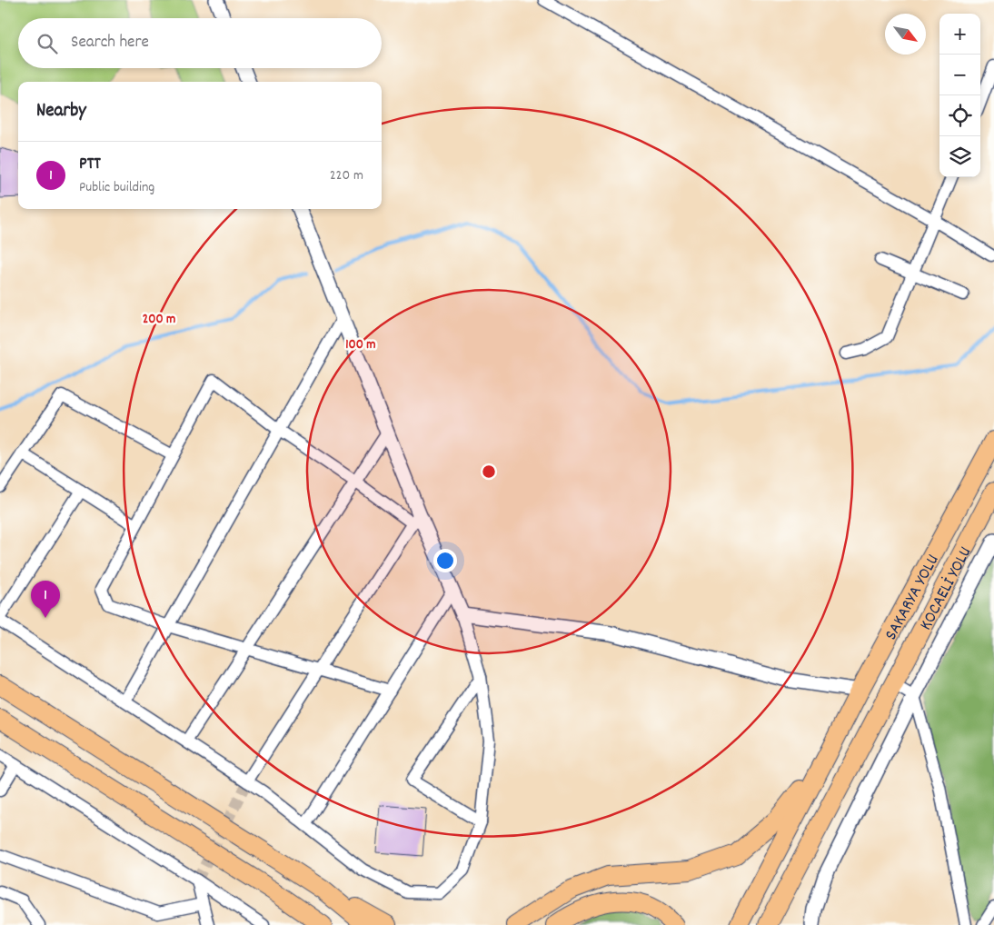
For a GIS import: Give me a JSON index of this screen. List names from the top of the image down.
{
  "streets": {
    "highway": ["KOCAELİ YOLU", "SAKARYA YOLU"]
  },
  "north": "bottom right",
  "page": {
    "map_buttons": ["+", "−"],
    "search": "Search here",
    "heading": "Nearby",
    "list": [
      {
        "mark": "1",
        "name": "PTT",
        "note": "Public building",
        "value": "220 m"
      }
    ],
    "pins": "1"
  },
  "rings": ["200 m", "100 m"]
}
